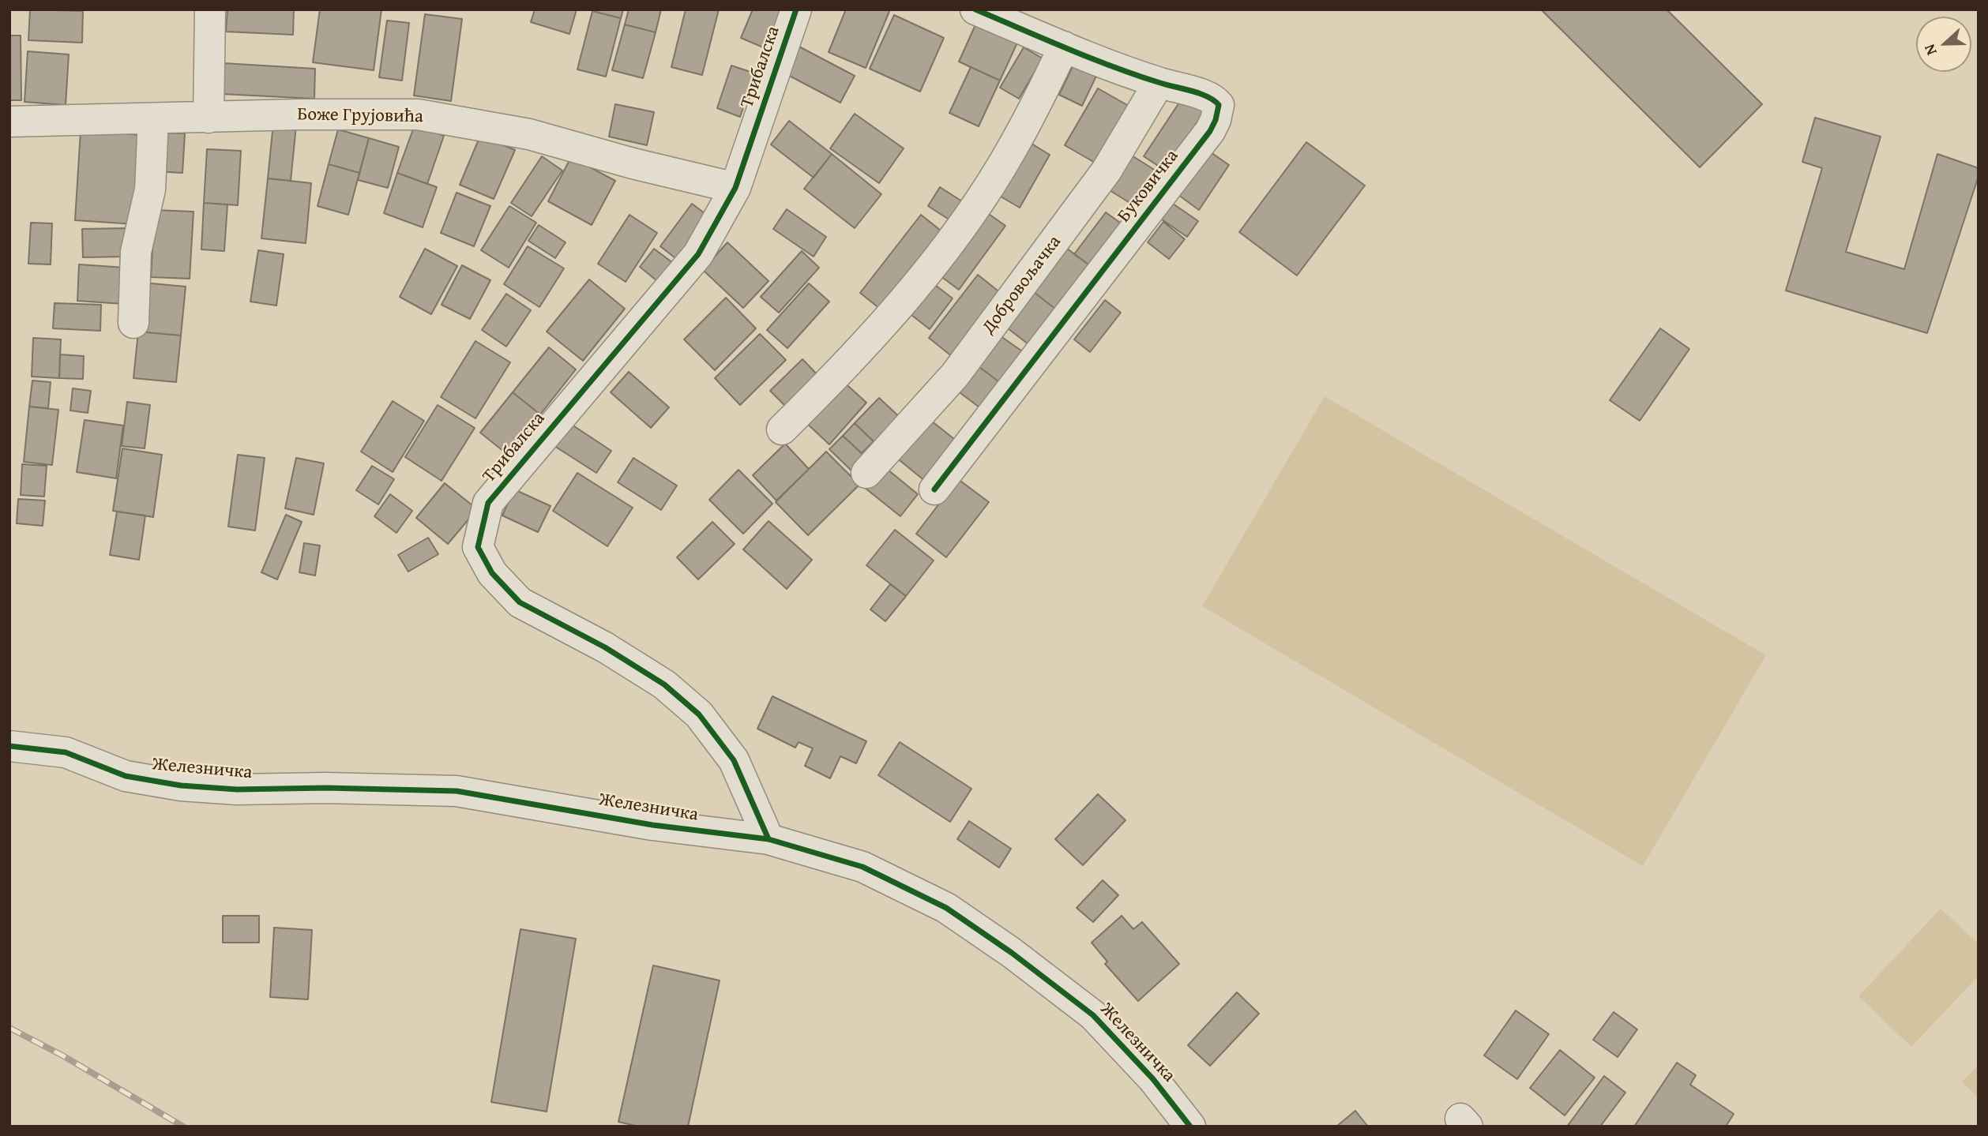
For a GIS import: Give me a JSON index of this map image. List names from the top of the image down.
{
  "streets": {
    "street": [
      "Трибалска",
      "Боже Грујовића",
      "Буковичка",
      "Добровољачка",
      "Железничка"
    ]
  },
  "crossings": [
    ["Трибалска", "Боже Грујовића"],
    ["Трибалска", "Железничка"],
    ["Буковичка", "Добровољачка"]
  ],
  "north": "left"
}
